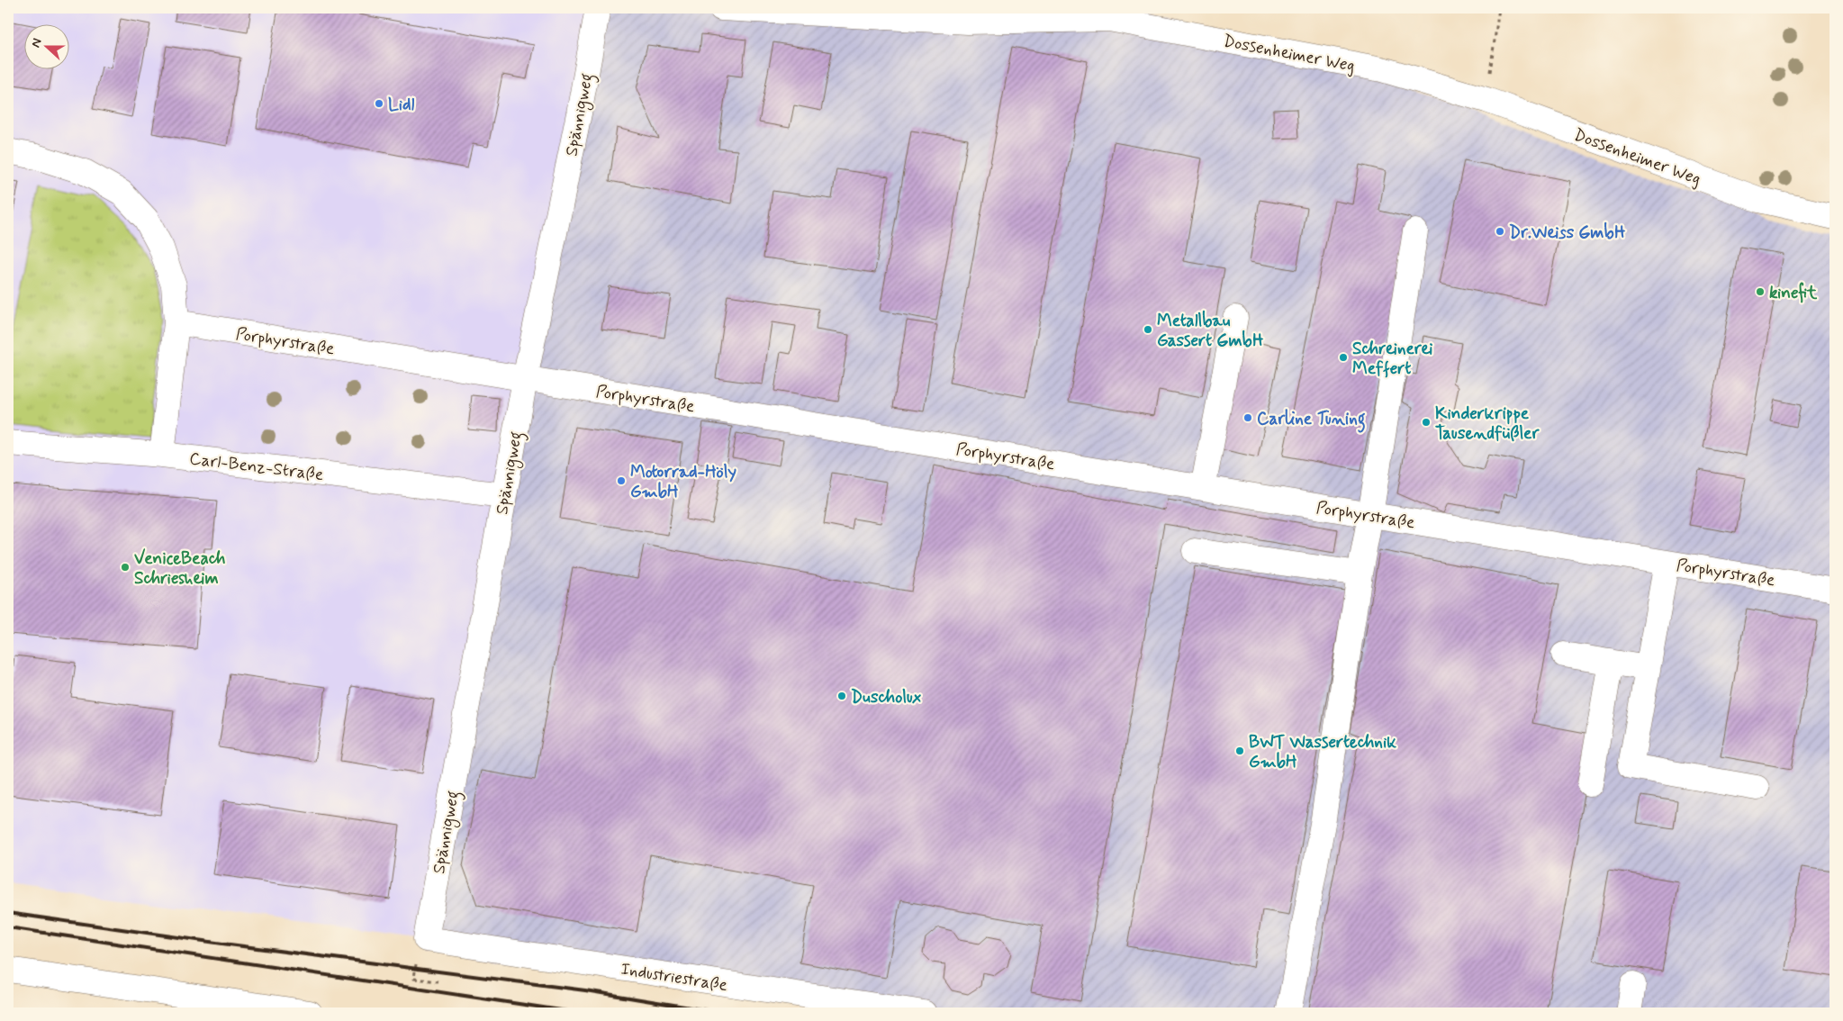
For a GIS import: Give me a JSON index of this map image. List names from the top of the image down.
{
  "streets": {
    "street": [
      "Dossenheimer Weg",
      "Spännigweg",
      "Porphyrstraße",
      "Carl-Benz-Straße",
      "Industriestraße"
    ]
  },
  "crossings": [
    ["Spännigweg", "Porphyrstraße"],
    ["Spännigweg", "Carl-Benz-Straße"],
    ["Spännigweg", "Industriestraße"]
  ],
  "places": [
    "Lidl",
    "Dr.Weiss GmbH",
    "kinefit",
    "Metallbau Gassert GmbH",
    "Schreinerei Meffert",
    "Carline Tuning",
    "Kinderkrippe Tausendfüßler",
    "Motorrad-Höly GmbH",
    "VeniceBeach Schriesheim",
    "Duscholux",
    "BWT Wassertechnik GmbH"
  ],
  "north": "left"
}
